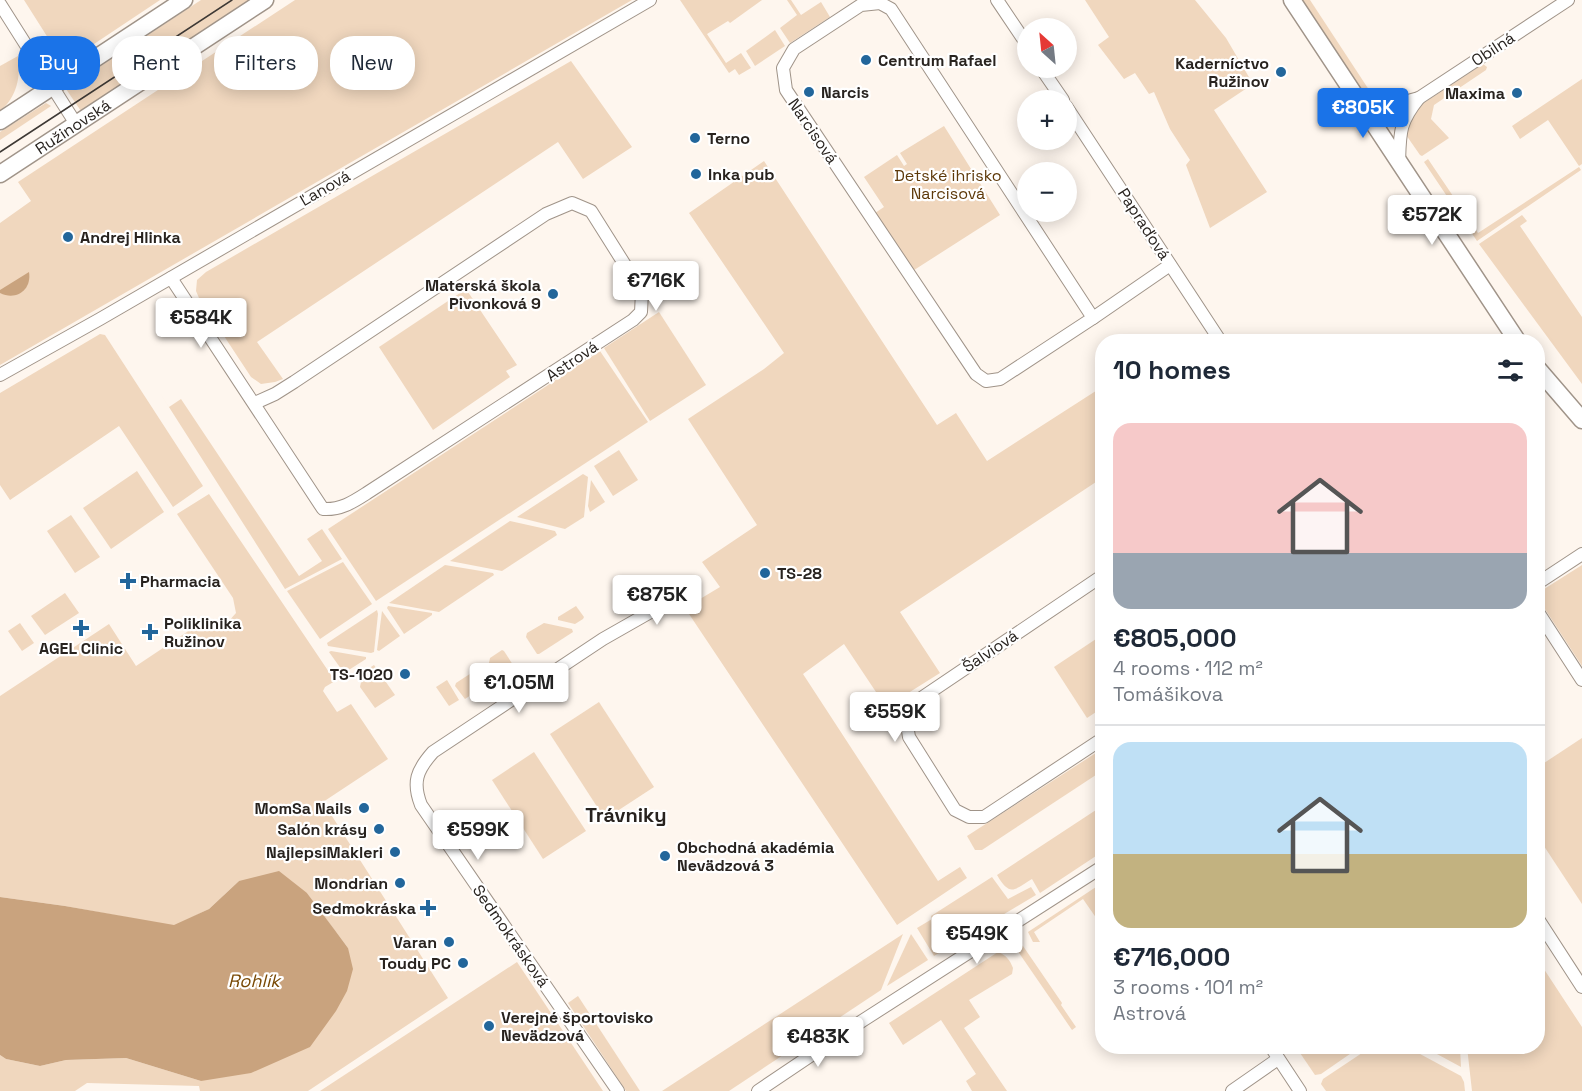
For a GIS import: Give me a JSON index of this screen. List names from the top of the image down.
{
  "streets": {
    "street": [
      "Obilná",
      "Ružinovská",
      "Narcisová",
      "Ľanová",
      "Papraďová",
      "Astrová",
      "Šalviová",
      "Sedmokrásková"
    ]
  },
  "crossings": [
    ["Narcisová", "Papraďová"],
    ["Ľanová", "Astrová"]
  ],
  "districts": ["Trávniky"],
  "water": ["Rohlík"],
  "parks": ["Detské ihrisko Narcisová"],
  "places": {
    "other": [
      "Centrum Rafael",
      "Kaderníctvo Ružinov",
      "Narcis",
      "Maxima",
      "Terno",
      "Inka pub",
      "Andrej Hlinka",
      "Materská škola Pivonková 9",
      "TS-28",
      "TS-1020",
      "MomSa Nails",
      "Salón krásy",
      "NajlepsiMakleri",
      "Obchodná akadémia Nevädzová 3",
      "Mondrian",
      "Varan",
      "Toudy PC",
      "Verejné športovisko Nevädzová"
    ],
    "health": [
      "Pharmacia",
      "AGEL Clinic",
      "Poliklinika Ružinov",
      "Sedmokráska"
    ]
  },
  "north": "top left",
  "page": {
    "map_buttons": ["+", "−"],
    "chip": [
      "Buy",
      "Rent",
      "Filters",
      "New"
    ],
    "price": [
      "€805K",
      "€572K",
      "€716K",
      "€584K",
      "€875K",
      "€1.05M",
      "€559K",
      "€599K",
      "€549K",
      "€483K"
    ],
    "heading": "10 homes",
    "list": [
      {
        "name": "€805,000",
        "note": "4 rooms · 112 m² · Tomášikova"
      },
      {
        "name": "€716,000",
        "note": "3 rooms · 101 m² · Astrová"
      }
    ]
  }
}
